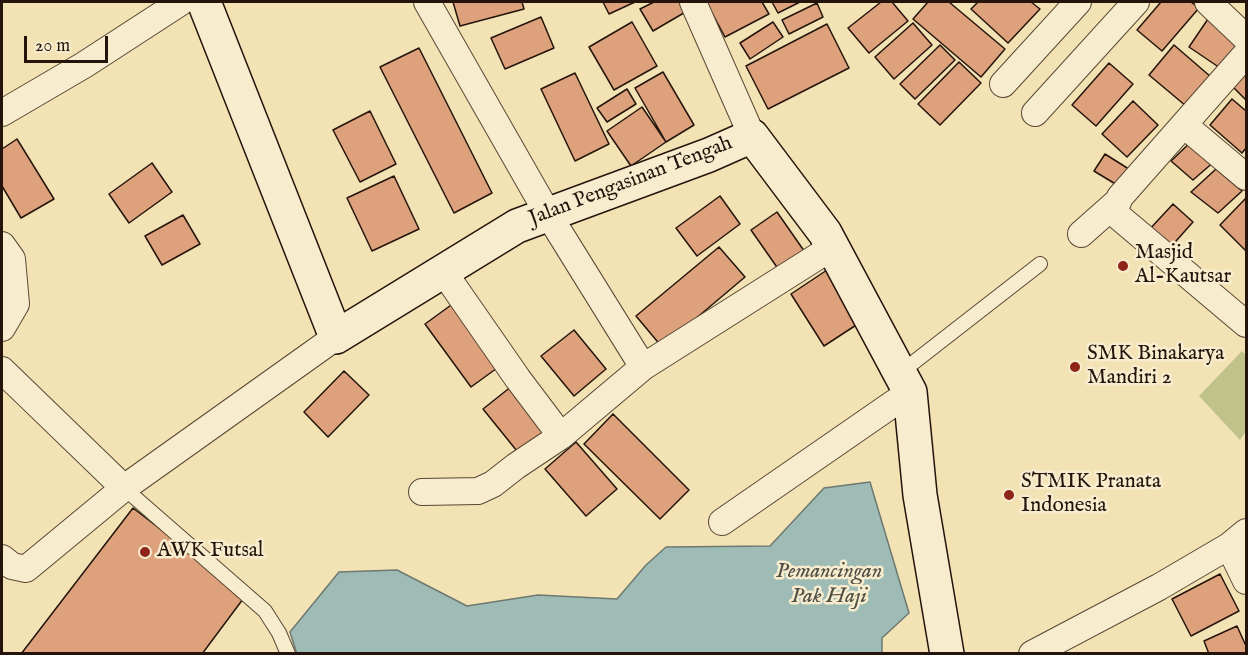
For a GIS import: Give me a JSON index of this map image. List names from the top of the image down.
{
  "streets": {
    "street": ["Jalan Pengasinan Tengah"]
  },
  "water": ["Pemancingan Pak Haji"],
  "places": [
    "Masjid Al-Kautsar",
    "SMK Binakarya Mandiri 2",
    "STMIK Pranata Indonesia",
    "AWK Futsal"
  ],
  "scale_bar": "20 m"
}
